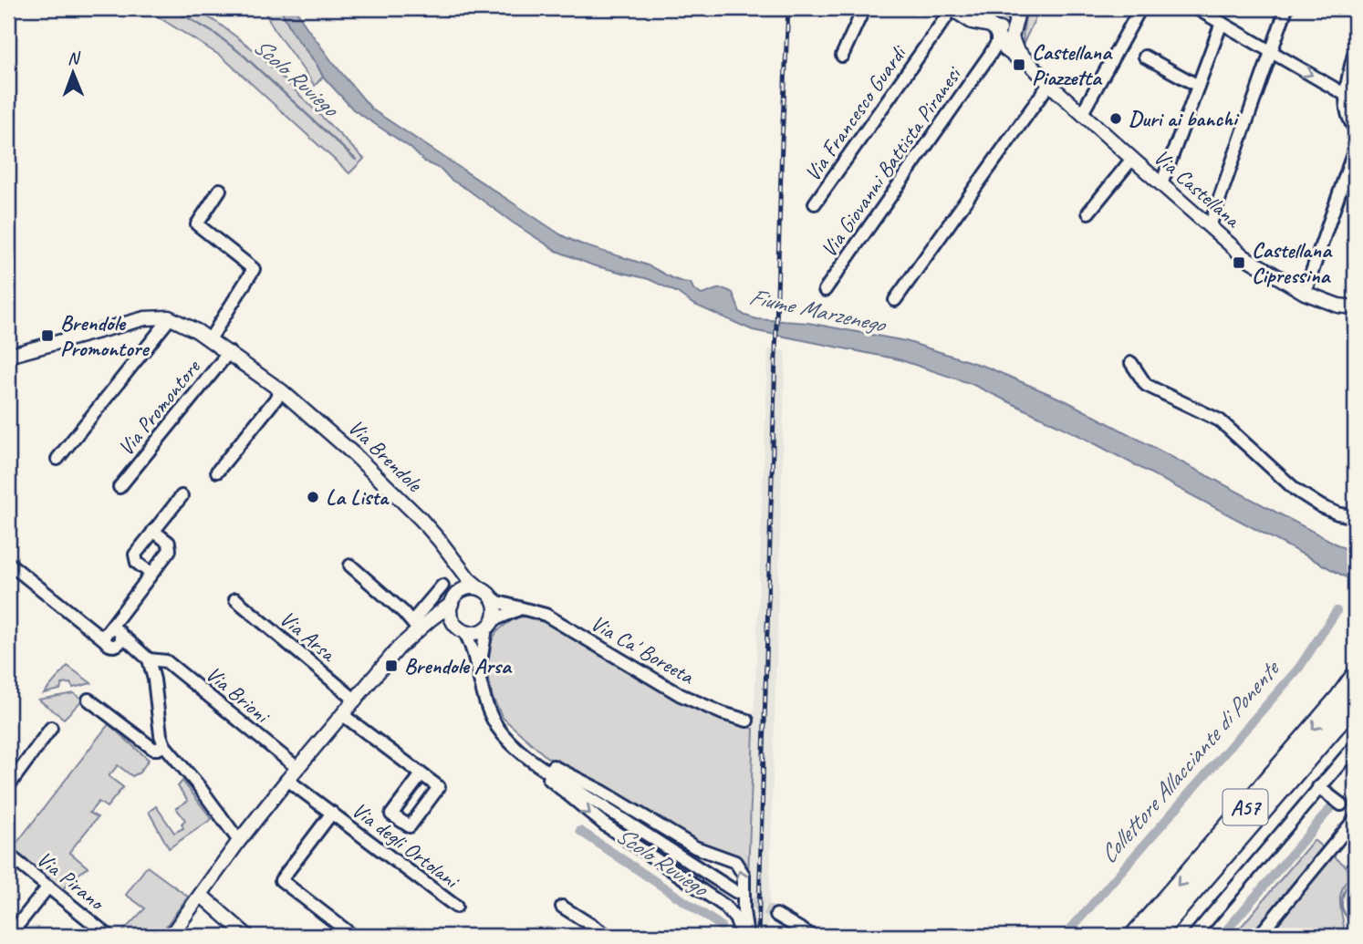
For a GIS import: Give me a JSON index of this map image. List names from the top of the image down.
{
  "streets": {
    "highway": ["A57"],
    "street": [
      "Via Francesco Guardi",
      "Via Giovanni Battista Piranesi",
      "Via Castellana",
      "Via Promontore",
      "Via Brendole",
      "Via Arsa",
      "Via Ca' Boreeta",
      "Via Brioni",
      "Via degli Ortolani",
      "Via Pirano"
    ]
  },
  "crossings": [
    ["Via Francesco Guardi", "Via Castellana"],
    ["Via Giovanni Battista Piranesi", "Via Castellana"],
    ["Via Promontore", "Via Brendole"],
    ["Via Brendole", "Via Ca' Boreeta"]
  ],
  "water": ["Scolo Ruviego", "Fiume Marzenego", "Collettore Allacciante di Ponente"],
  "places": {
    "transit": [
      "Castellana Piazzetta",
      "Castellana Cipressina",
      "Brendole Promontore",
      "Brendole Arsa"
    ],
    "other": ["Duri ai banchi", "La Lista"]
  },
  "north": "top"
}
